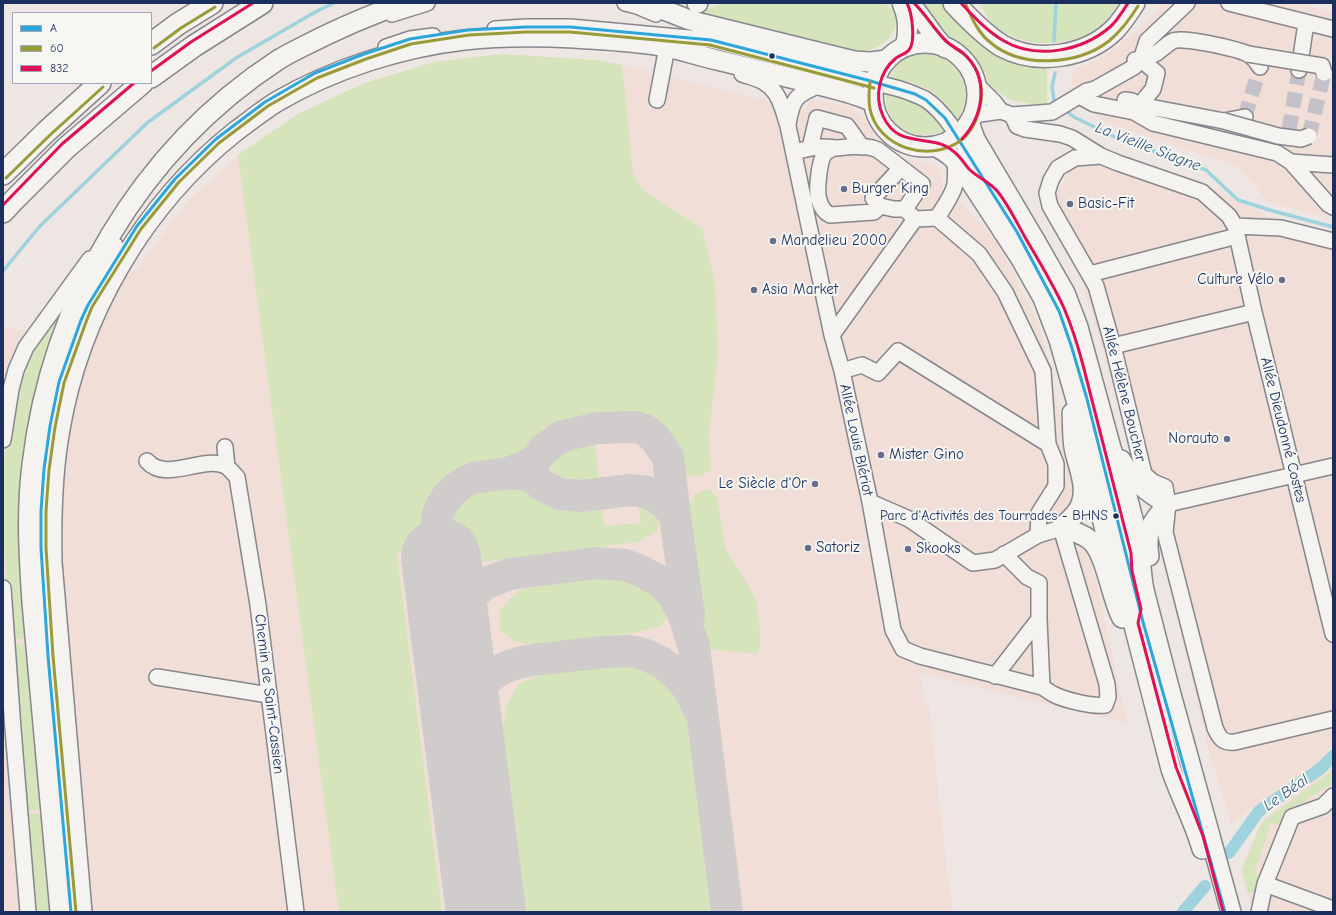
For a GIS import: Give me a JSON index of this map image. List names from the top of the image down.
{
  "streets": {
    "street": [
      "Allée Hélène Boucher",
      "Allée Dieudonné Costes",
      "Allée Louis Blériot",
      "Chemin de Saint-Cassien"
    ]
  },
  "crossings": [
    ["Allée Hélène Boucher", "Allée Dieudonné Costes"]
  ],
  "water": ["La Vieille Siagne", "Le Béal"],
  "places": [
    "Burger King",
    "Basic-Fit",
    "Mandelieu 2000",
    "Culture Vélo",
    "Asia Market",
    "Norauto",
    "Mister Gino",
    "Le Siècle d'Or",
    "Parc d'Activités des Tourrades - BHNS",
    "Satoriz",
    "Skooks"
  ],
  "lines": ["transit line 60", "transit line 832", "transit line A"],
  "legend": ["A", "60", "832"]
}
